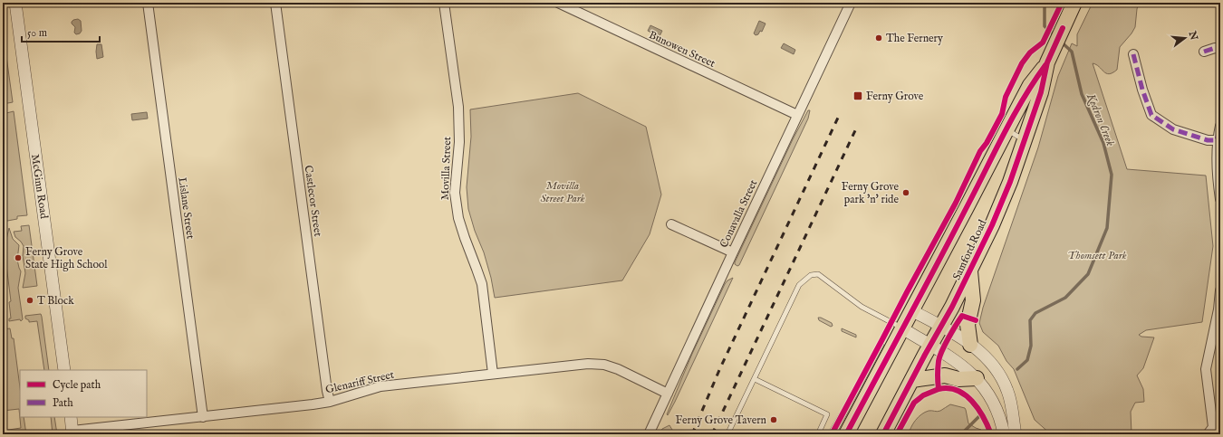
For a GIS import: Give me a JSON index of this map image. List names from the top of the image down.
{
  "streets": {
    "main road": ["Samford Road"],
    "street": [
      "Bunowen Street",
      "Movilla Street",
      "McGinn Road",
      "Castlecor Street",
      "Lislane Street",
      "Conavalla Street",
      "Glenariff Street"
    ]
  },
  "crossings": [
    ["Bunowen Street", "Conavalla Street"],
    ["Movilla Street", "Glenariff Street"],
    ["Castlecor Street", "Glenariff Street"],
    ["Lislane Street", "Glenariff Street"],
    ["Conavalla Street", "Glenariff Street"]
  ],
  "water": ["Kedron Creek"],
  "parks": ["Movilla Street Park", "Thomsett Park"],
  "places": {
    "other": [
      "The Fernery",
      "Ferny Grove park 'n' ride",
      "Ferny Grove State High School",
      "T Block",
      "Ferny Grove Tavern"
    ],
    "transit": ["Ferny Grove"]
  },
  "legend": ["Cycle path", "Path"],
  "scale_bar": "50 m",
  "north": "right"
}
